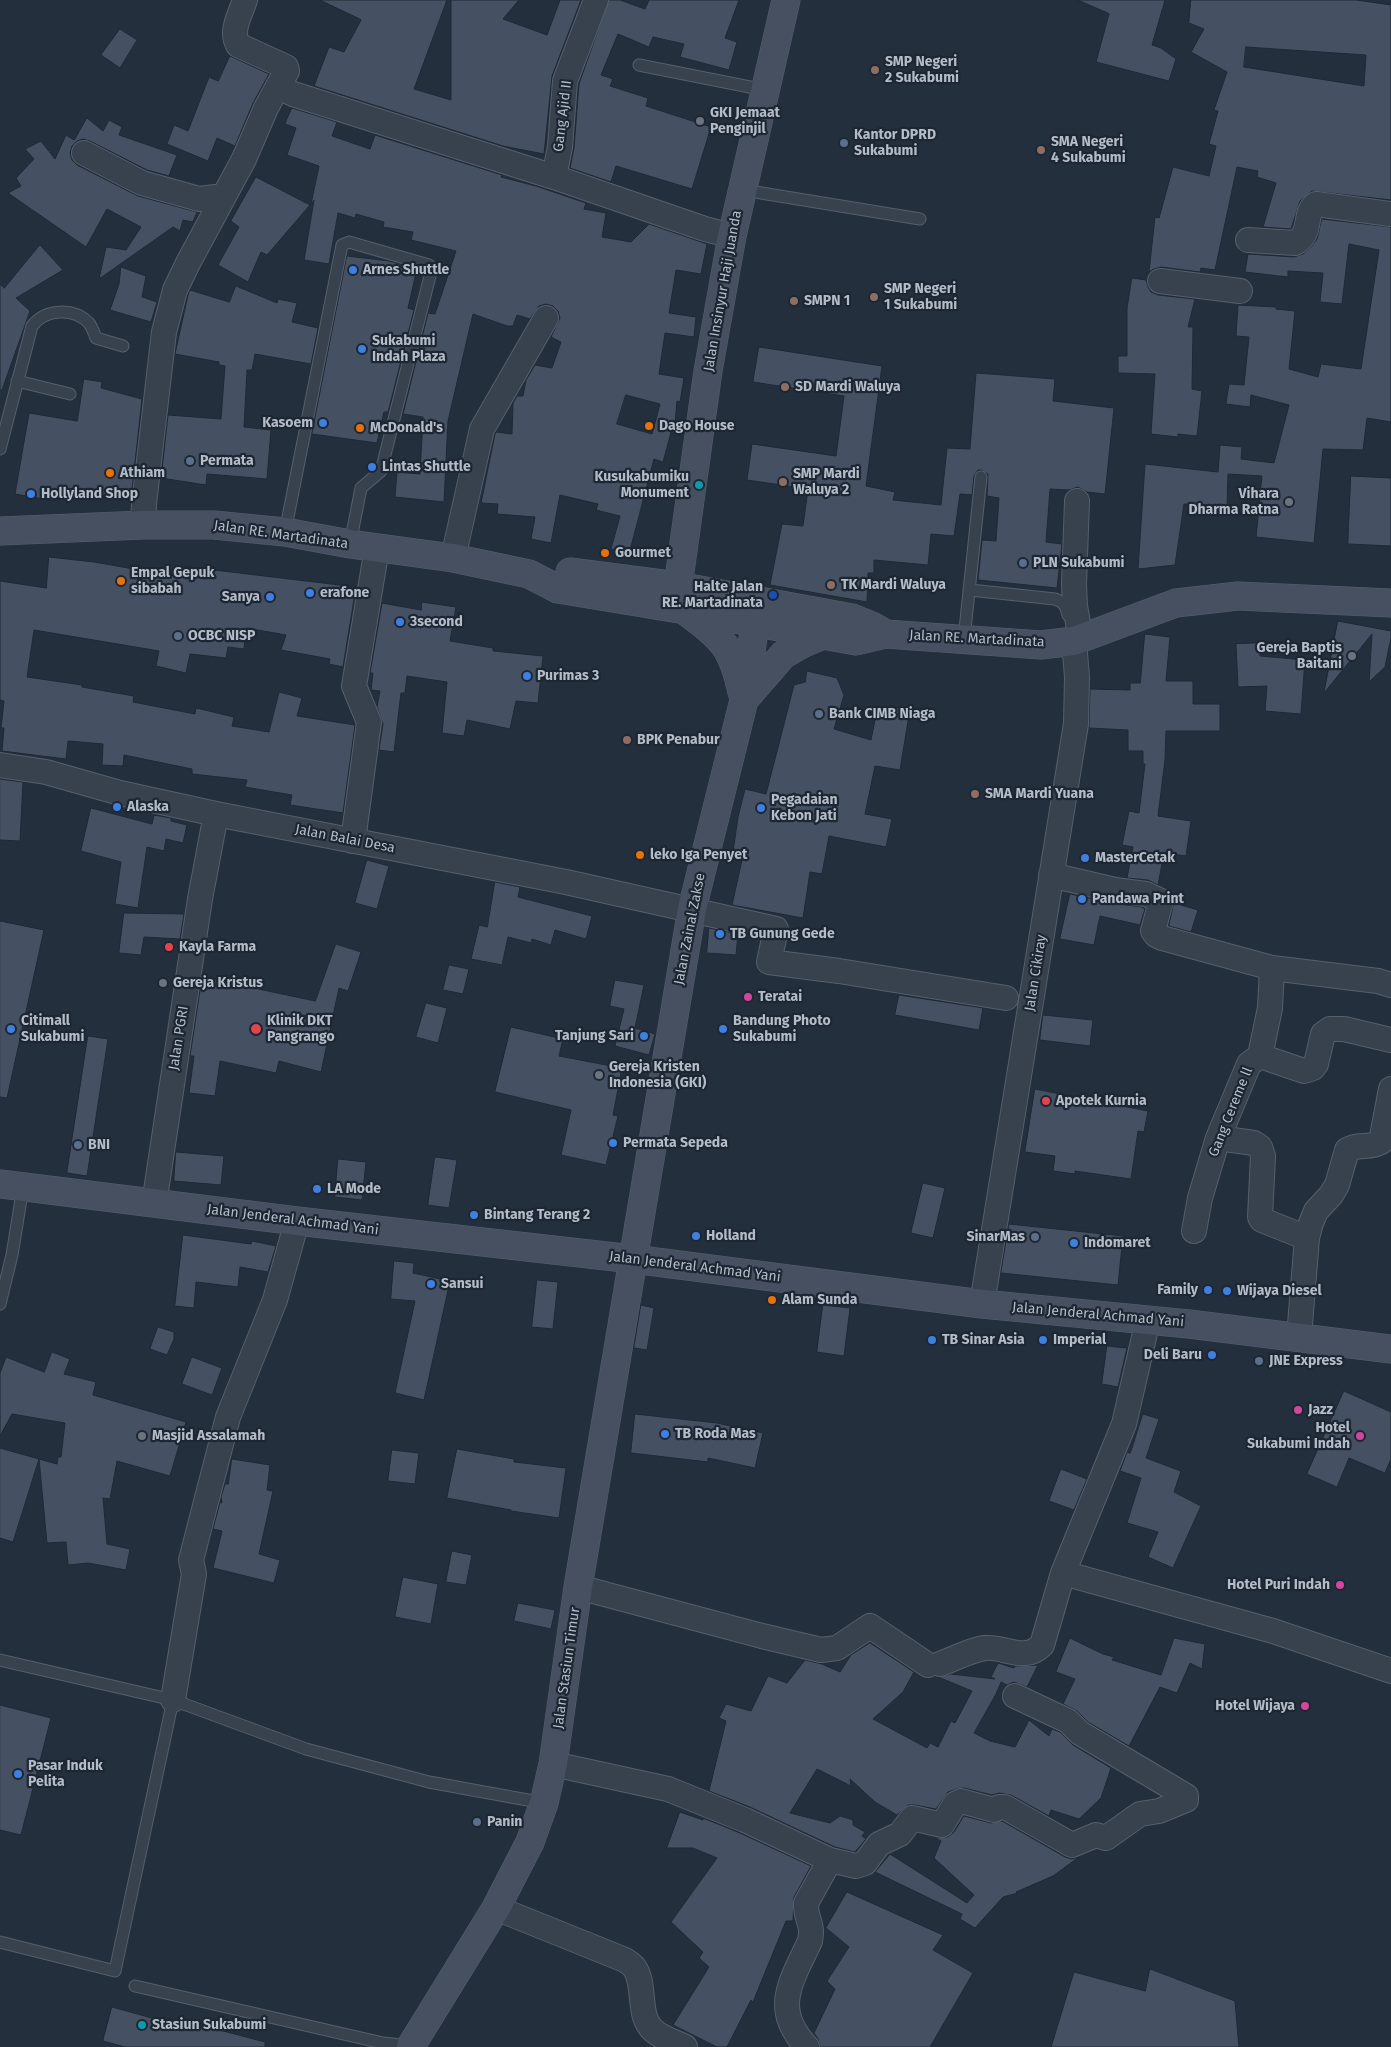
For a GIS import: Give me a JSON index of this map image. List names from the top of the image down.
{
  "streets": {
    "main road": [
      "Jalan Insinyur Haji Juanda",
      "Jalan RE. Martadinata",
      "Jalan Zainal Zakse",
      "Jalan Jenderal Achmad Yani",
      "Jalan Stasiun Timur"
    ],
    "street": [
      "Gang Ajid II",
      "Jalan Balai Desa",
      "Jalan Cikiray",
      "Jalan PGRI",
      "Gang Cereme ll"
    ]
  },
  "crossings": [
    ["Jalan Insinyur Haji Juanda", "Jalan RE. Martadinata"],
    ["Jalan RE. Martadinata", "Jalan Zainal Zakse"],
    ["Jalan RE. Martadinata", "Jalan Cikiray"],
    ["Jalan Balai Desa", "Jalan Zainal Zakse"],
    ["Jalan Balai Desa", "Jalan PGRI"],
    ["Jalan Zainal Zakse", "Jalan Jenderal Achmad Yani"],
    ["Jalan Zainal Zakse", "Jalan Stasiun Timur"],
    ["Jalan Cikiray", "Jalan Jenderal Achmad Yani"],
    ["Jalan PGRI", "Jalan Jenderal Achmad Yani"],
    ["Jalan Jenderal Achmad Yani", "Jalan Stasiun Timur"]
  ],
  "places": [
    "SMP Negeri 2 Sukabumi",
    "GKI Jemaat Penginjil",
    "Kantor DPRD Sukabumi",
    "SMA Negeri 4 Sukabumi",
    "Arnes Shuttle",
    "SMP Negeri 1 Sukabumi",
    "SMPN 1",
    "Sukabumi Indah Plaza",
    "SD Mardi Waluya",
    "Kasoem",
    "Dago House",
    "McDonald's",
    "Permata",
    "Lintas Shuttle",
    "Athiam",
    "SMP Mardi Waluya 2",
    "Kusukabumiku Monument",
    "Hollyland Shop",
    "Vihara Dharma Ratna",
    "Gourmet",
    "PLN Sukabumi",
    "Empal Gepuk sibabah",
    "TK Mardi Waluya",
    "erafone",
    "Halte Jalan RE. Martadinata",
    "Sanya",
    "3second",
    "OCBC NISP",
    "Gereja Baptis Baitani",
    "Purimas 3",
    "Bank CIMB Niaga",
    "BPK Penabur",
    "SMA Mardi Yuana",
    "Alaska",
    "Pegadaian Kebon Jati",
    "leko Iga Penyet",
    "MasterCetak",
    "Pandawa Print",
    "TB Gunung Gede",
    "Kayla Farma",
    "Gereja Kristus",
    "Teratai",
    "Citimall Sukabumi",
    "Klinik DKT Pangrango",
    "Bandung Photo Sukabumi",
    "Tanjung Sari",
    "Gereja Kristen Indonesia (GKI)",
    "Apotek Kurnia",
    "Permata Sepeda",
    "BNI",
    "LA Mode",
    "Bintang Terang 2",
    "Holland",
    "SinarMas",
    "Indomaret",
    "Sansui",
    "Family",
    "Wijaya Diesel",
    "Alam Sunda",
    "TB Sinar Asia",
    "Imperial",
    "Deli Baru",
    "JNE Express",
    "Jazz",
    "TB Roda Mas",
    "Masjid Assalamah",
    "Hotel Sukabumi Indah",
    "Hotel Puri Indah",
    "Hotel Wijaya",
    "Pasar Induk Pelita",
    "Panin",
    "Stasiun Sukabumi"
  ]
}
